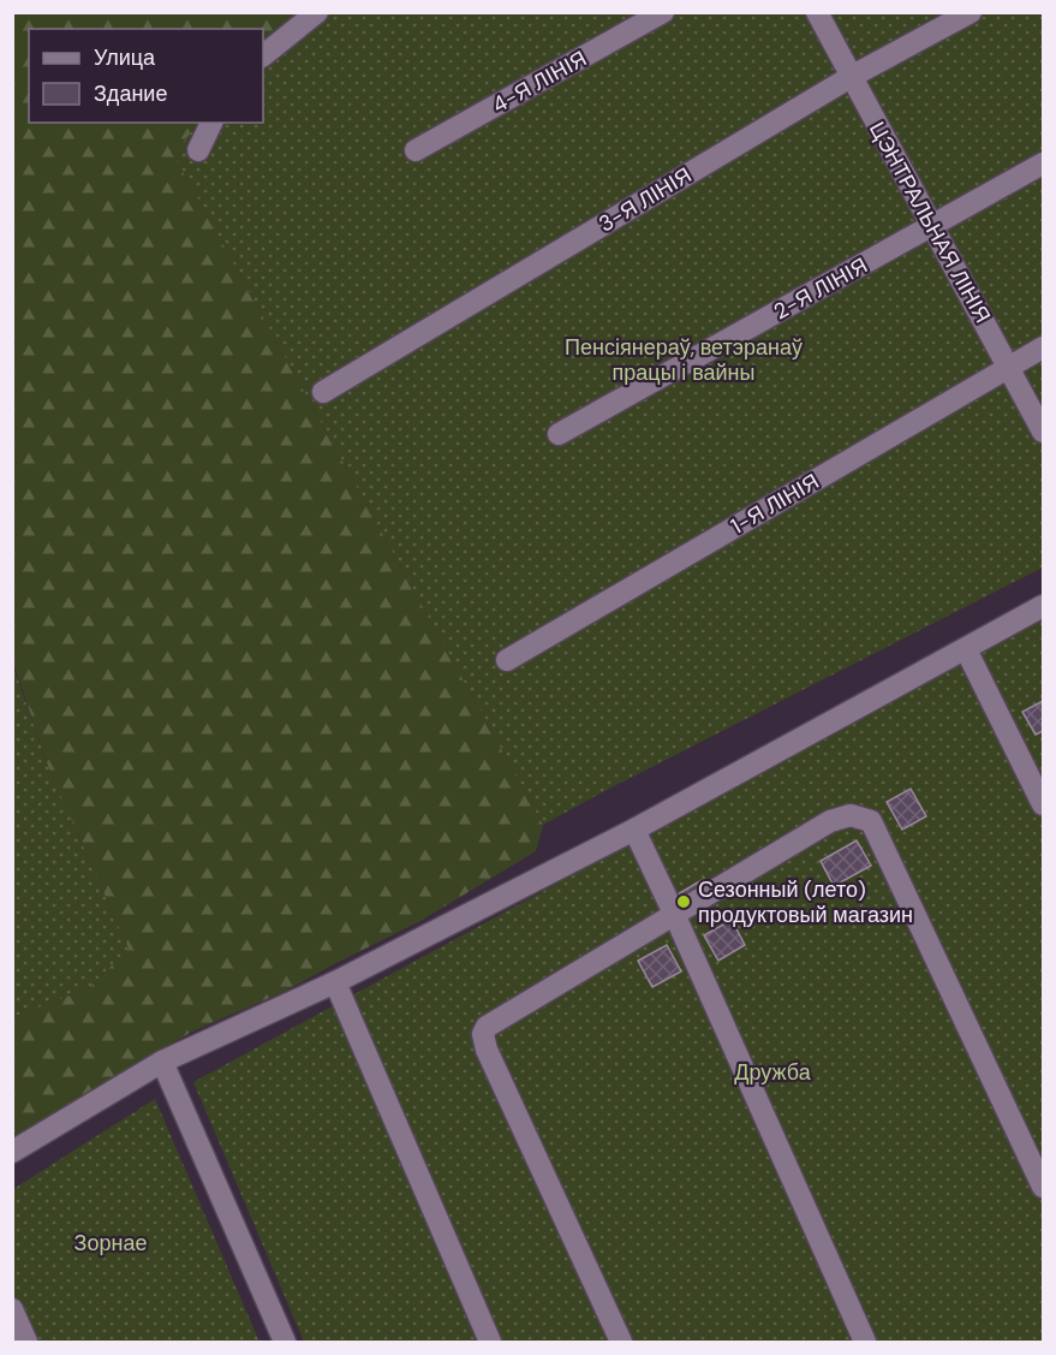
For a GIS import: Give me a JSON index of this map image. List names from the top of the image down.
{
  "streets": {
    "street": [
      "4-Я ЛІНІЯ",
      "3-Я ЛІНІЯ",
      "ЦЭНТРАЛЬНАЯ ЛІНІЯ",
      "2-Я ЛІНІЯ",
      "1-Я ЛІНІЯ"
    ]
  },
  "crossings": [
    ["3-Я ЛІНІЯ", "ЦЭНТРАЛЬНАЯ ЛІНІЯ"],
    ["ЦЭНТРАЛЬНАЯ ЛІНІЯ", "2-Я ЛІНІЯ"],
    ["ЦЭНТРАЛЬНАЯ ЛІНІЯ", "1-Я ЛІНІЯ"]
  ],
  "parks": ["Пенсіянераў, ветэранаў працы і вайны", "Дружба", "Зорнае"],
  "places": ["Сезонный (лето) продуктовый магазин"],
  "legend": ["Улица", "Здание"]
}
